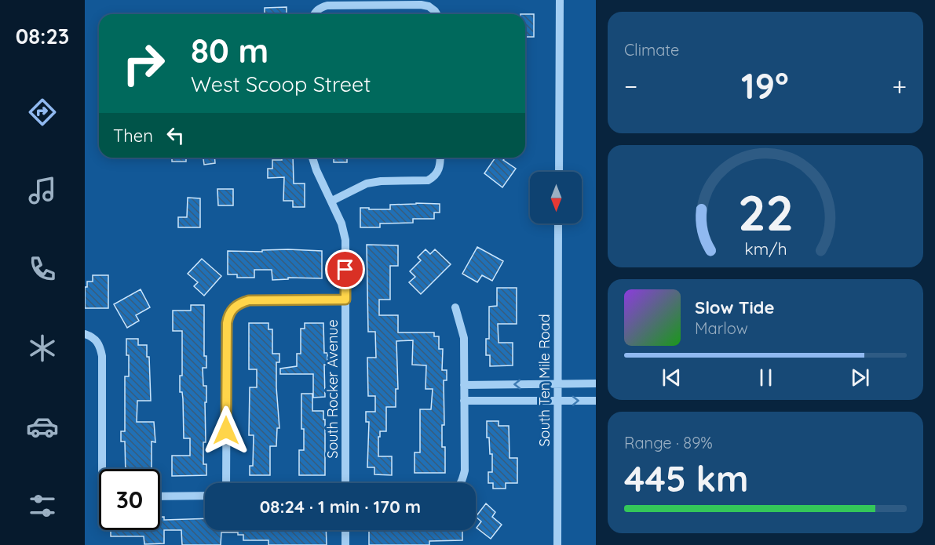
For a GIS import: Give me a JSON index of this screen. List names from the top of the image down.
{
  "streets": {
    "street": ["South Ten Mile Road", "South Rocker Avenue"]
  },
  "north": "bottom",
  "page": {
    "tabs": "08:23",
    "tile": [
      "Climate",
      ["Range · 89%", "445 km"]
    ],
    "turn": ["80 m", "West Scoop Street"],
    "heat": ["−", "19°", "+"],
    "then": "Then",
    "song": ["Slow Tide", "Marlow"],
    "limit": "30",
    "trip": "08:24 · 1 min · 170 m",
    "gauge": ["22", "km/h"]
  }
}
